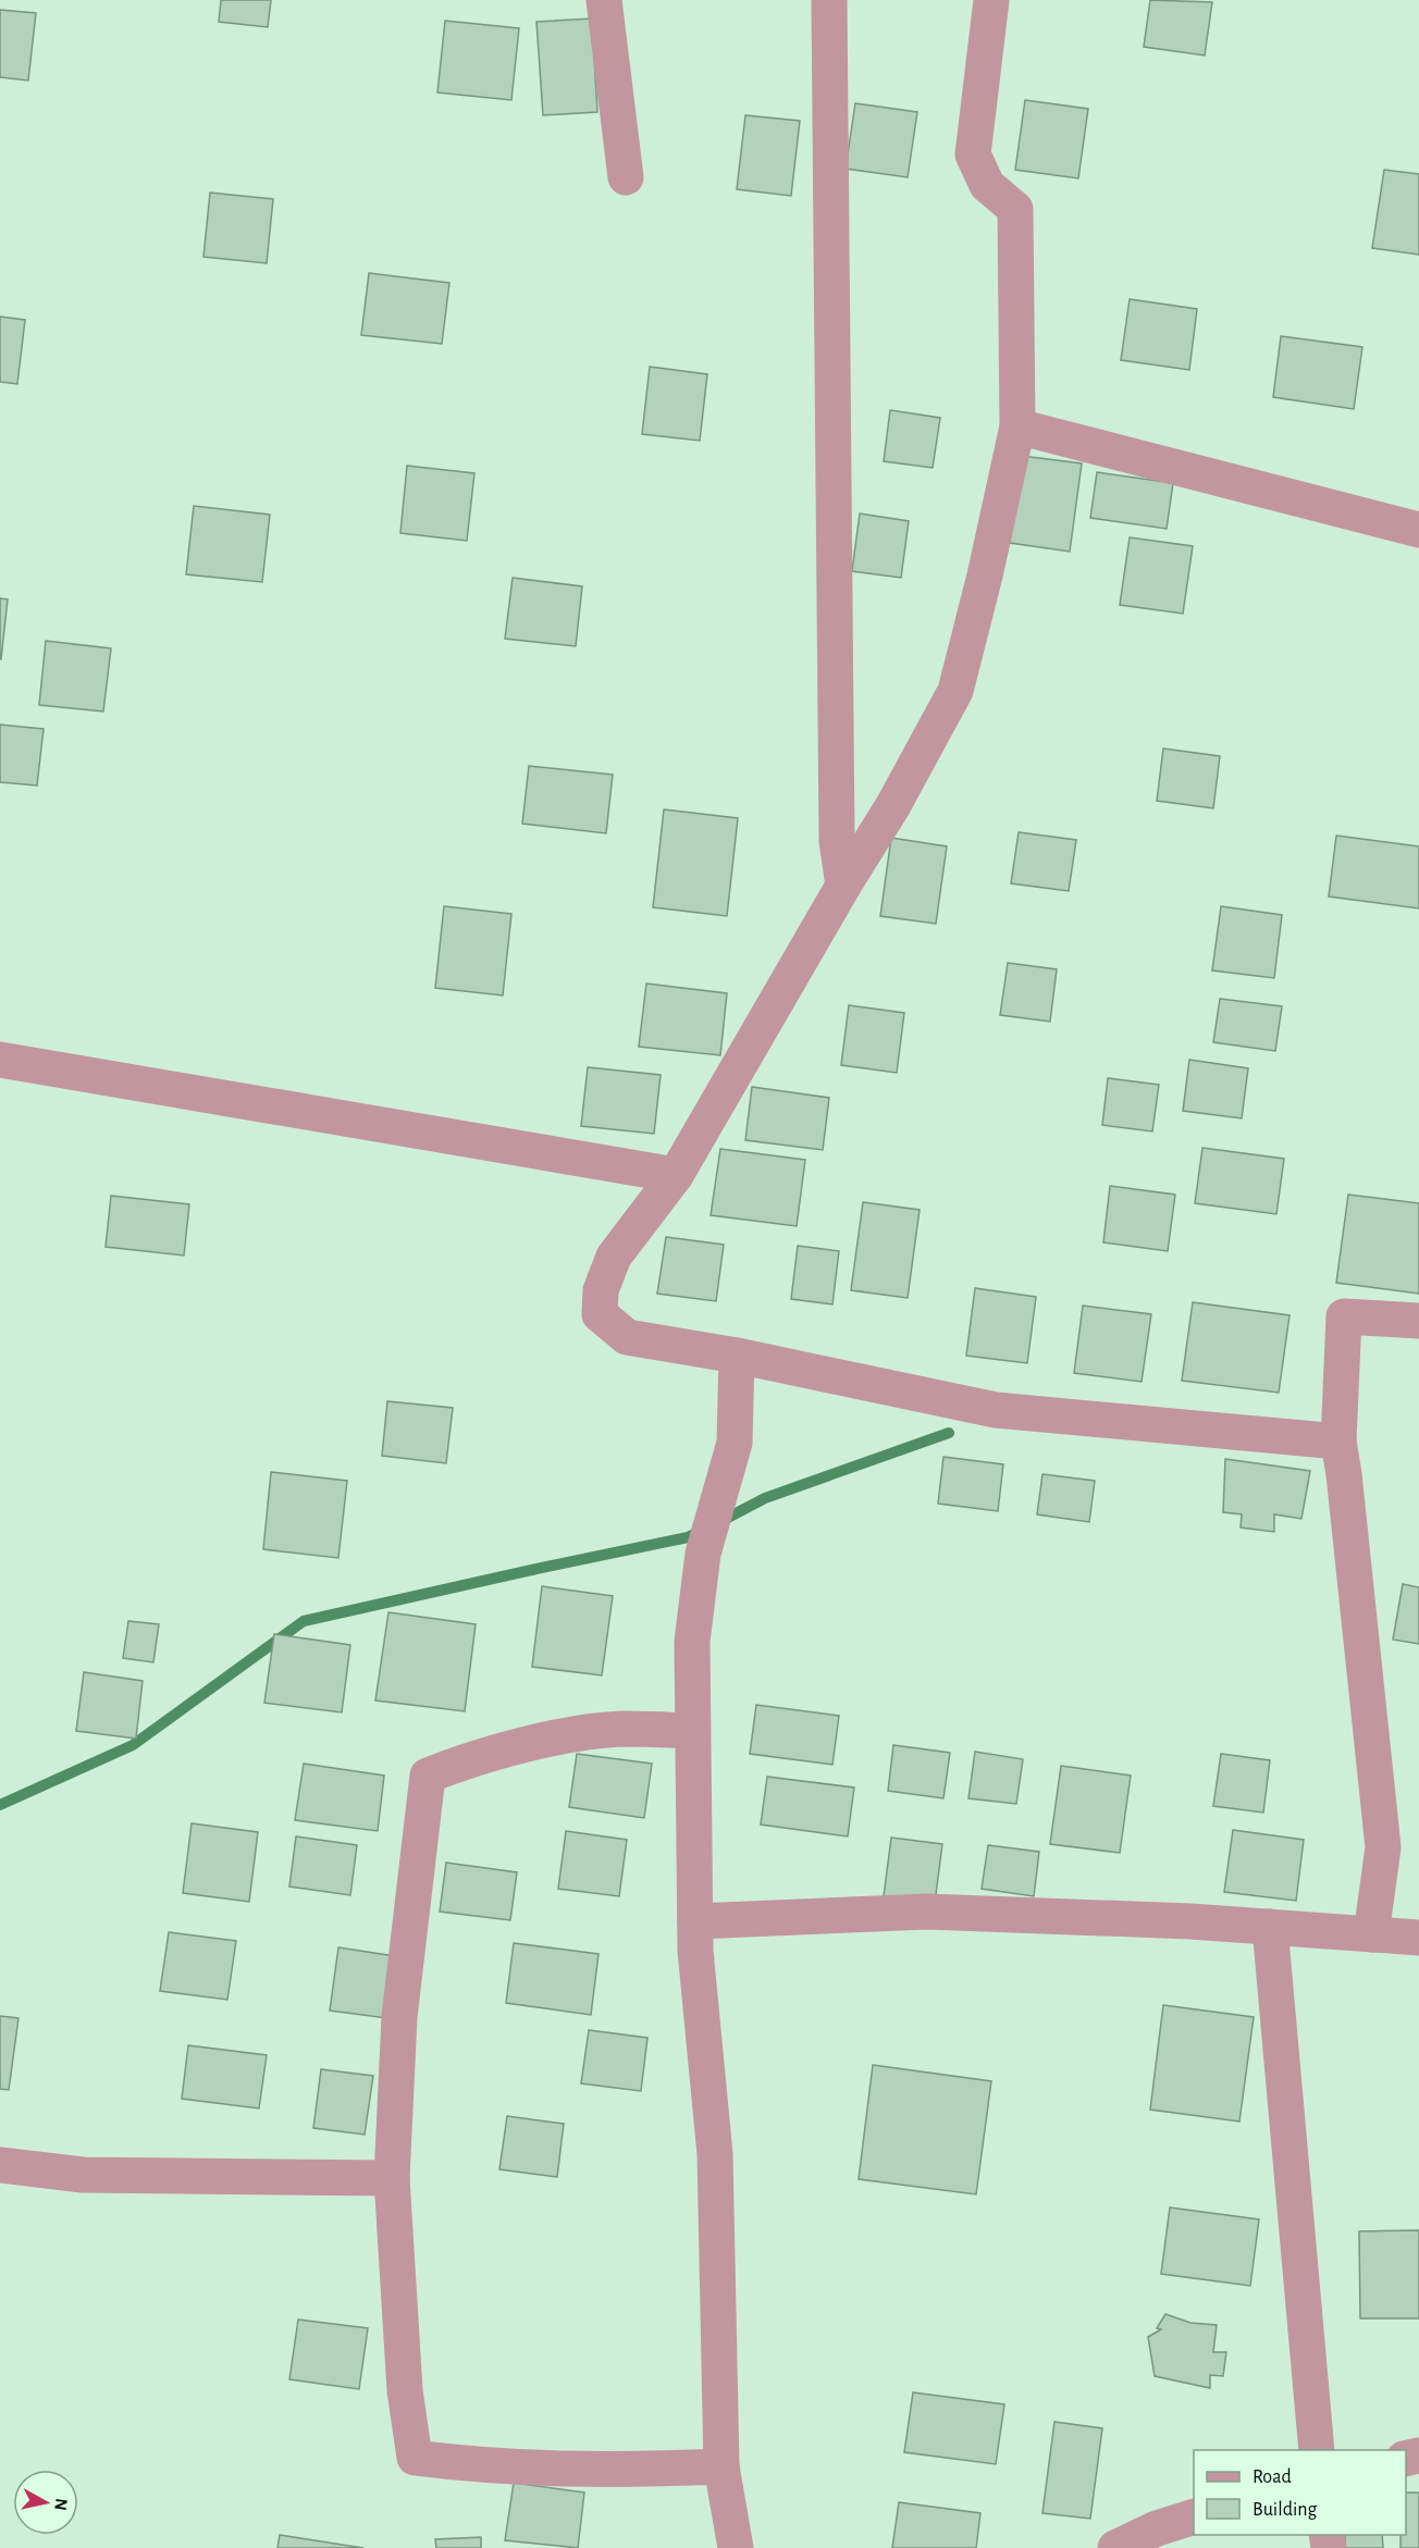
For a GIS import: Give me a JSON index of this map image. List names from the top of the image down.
{
  "legend": ["Road", "Building"],
  "north": "right"
}
